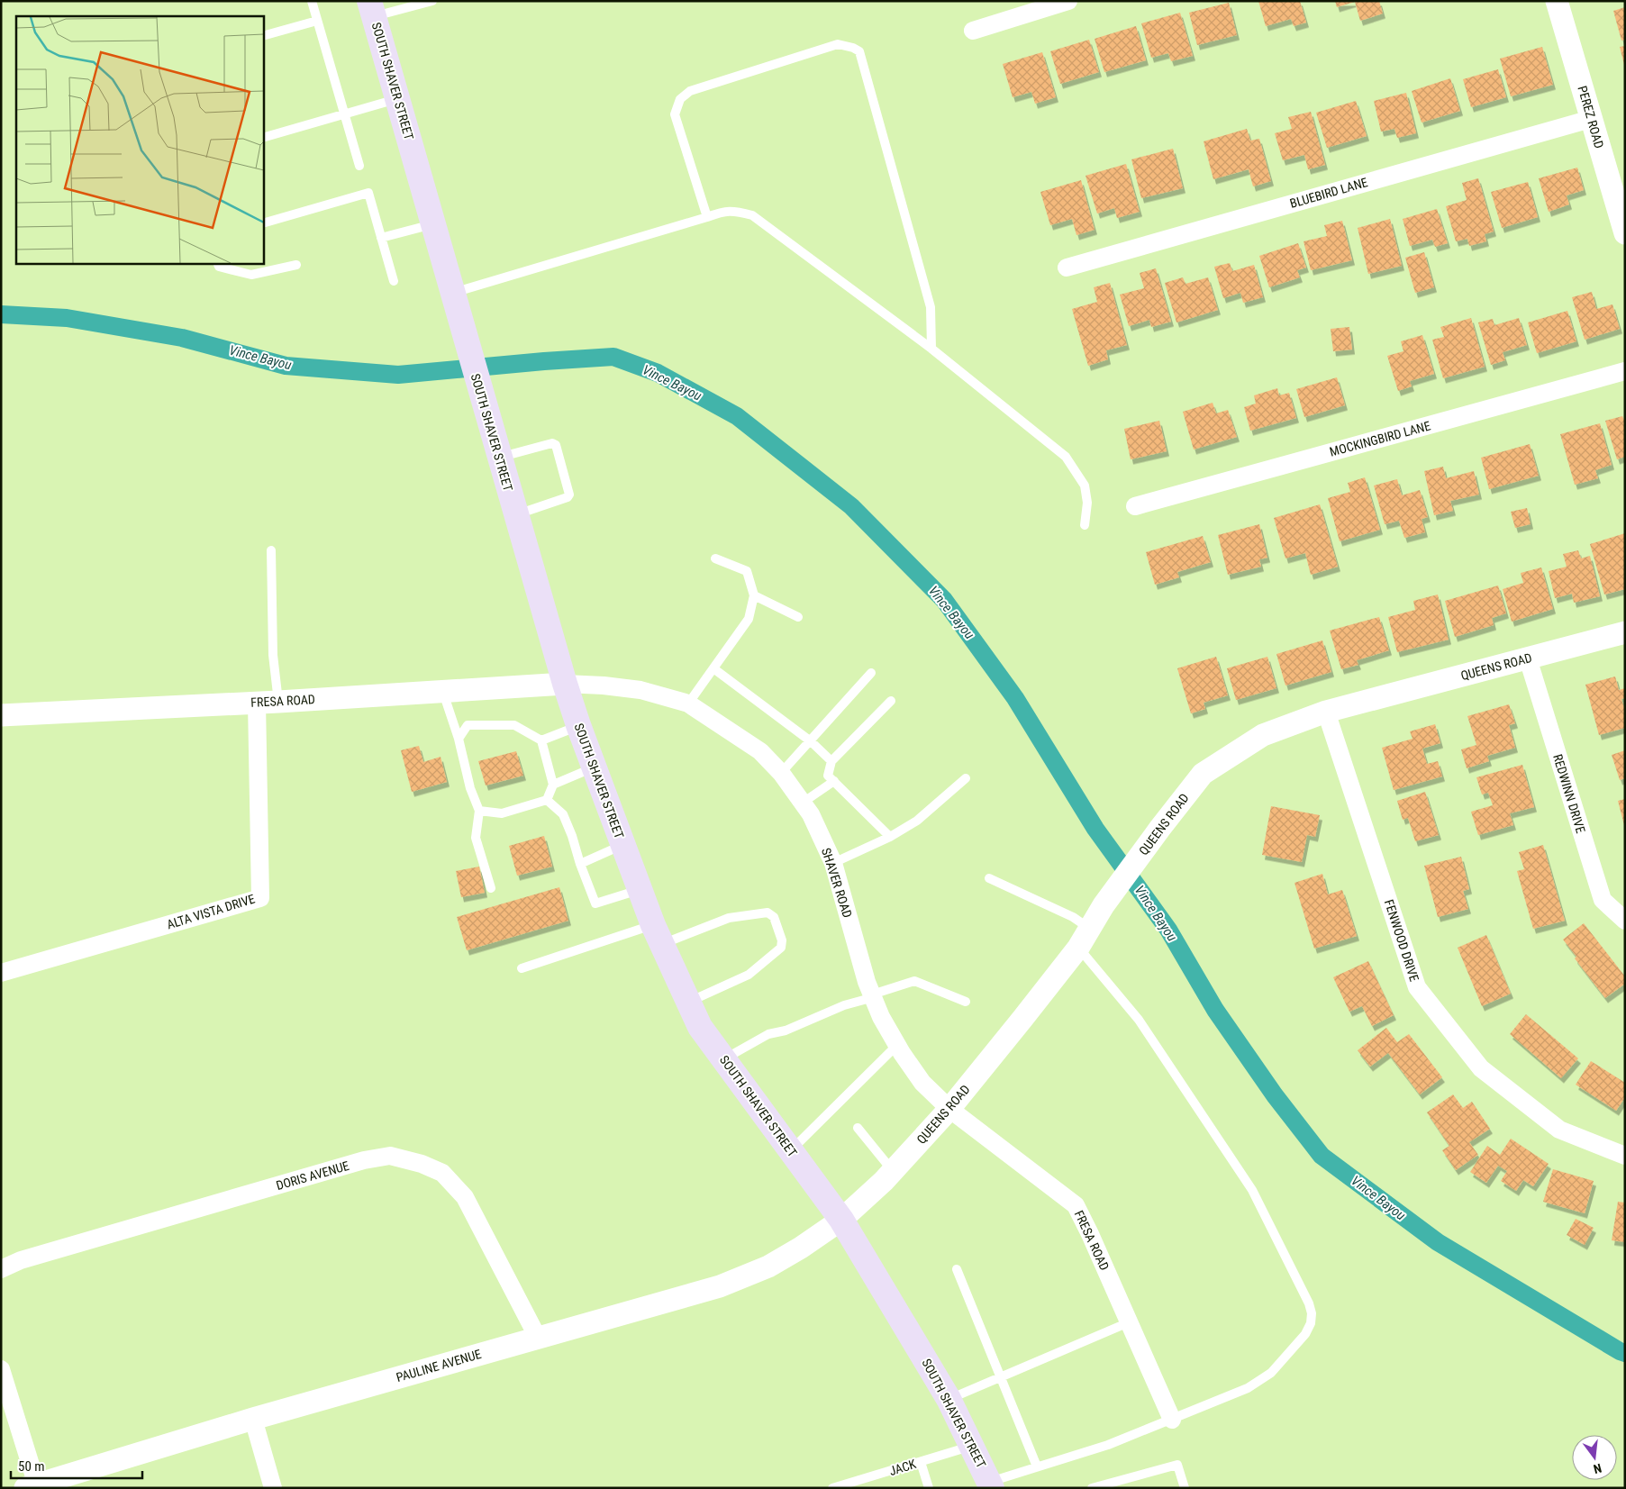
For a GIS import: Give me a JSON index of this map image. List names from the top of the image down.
{
  "streets": {
    "main road": ["SOUTH SHAVER STREET"],
    "street": [
      "PEREZ ROAD",
      "BLUEBIRD LANE",
      "MOCKINGBIRD LANE",
      "QUEENS ROAD",
      "FRESA ROAD",
      "REDWINN DRIVE",
      "SHAVER ROAD",
      "ALTA VISTA DRIVE",
      "FENWOOD DRIVE",
      "DORIS AVENUE",
      "PAULINE AVENUE"
    ],
    "lane": ["JACK"]
  },
  "crossings": [
    ["SOUTH SHAVER STREET", "QUEENS ROAD"],
    ["SOUTH SHAVER STREET", "FRESA ROAD"],
    ["SOUTH SHAVER STREET", "SHAVER ROAD"],
    ["SOUTH SHAVER STREET", "PAULINE AVENUE"],
    ["SOUTH SHAVER STREET", "JACK"],
    ["PEREZ ROAD", "BLUEBIRD LANE"],
    ["QUEENS ROAD", "FRESA ROAD"],
    ["QUEENS ROAD", "REDWINN DRIVE"],
    ["QUEENS ROAD", "SHAVER ROAD"],
    ["QUEENS ROAD", "FENWOOD DRIVE"],
    ["QUEENS ROAD", "PAULINE AVENUE"],
    ["FRESA ROAD", "SHAVER ROAD"],
    ["FRESA ROAD", "ALTA VISTA DRIVE"],
    ["DORIS AVENUE", "PAULINE AVENUE"]
  ],
  "water": ["Vince Bayou"],
  "scale_bar": "50 m",
  "north": "bottom"
}
